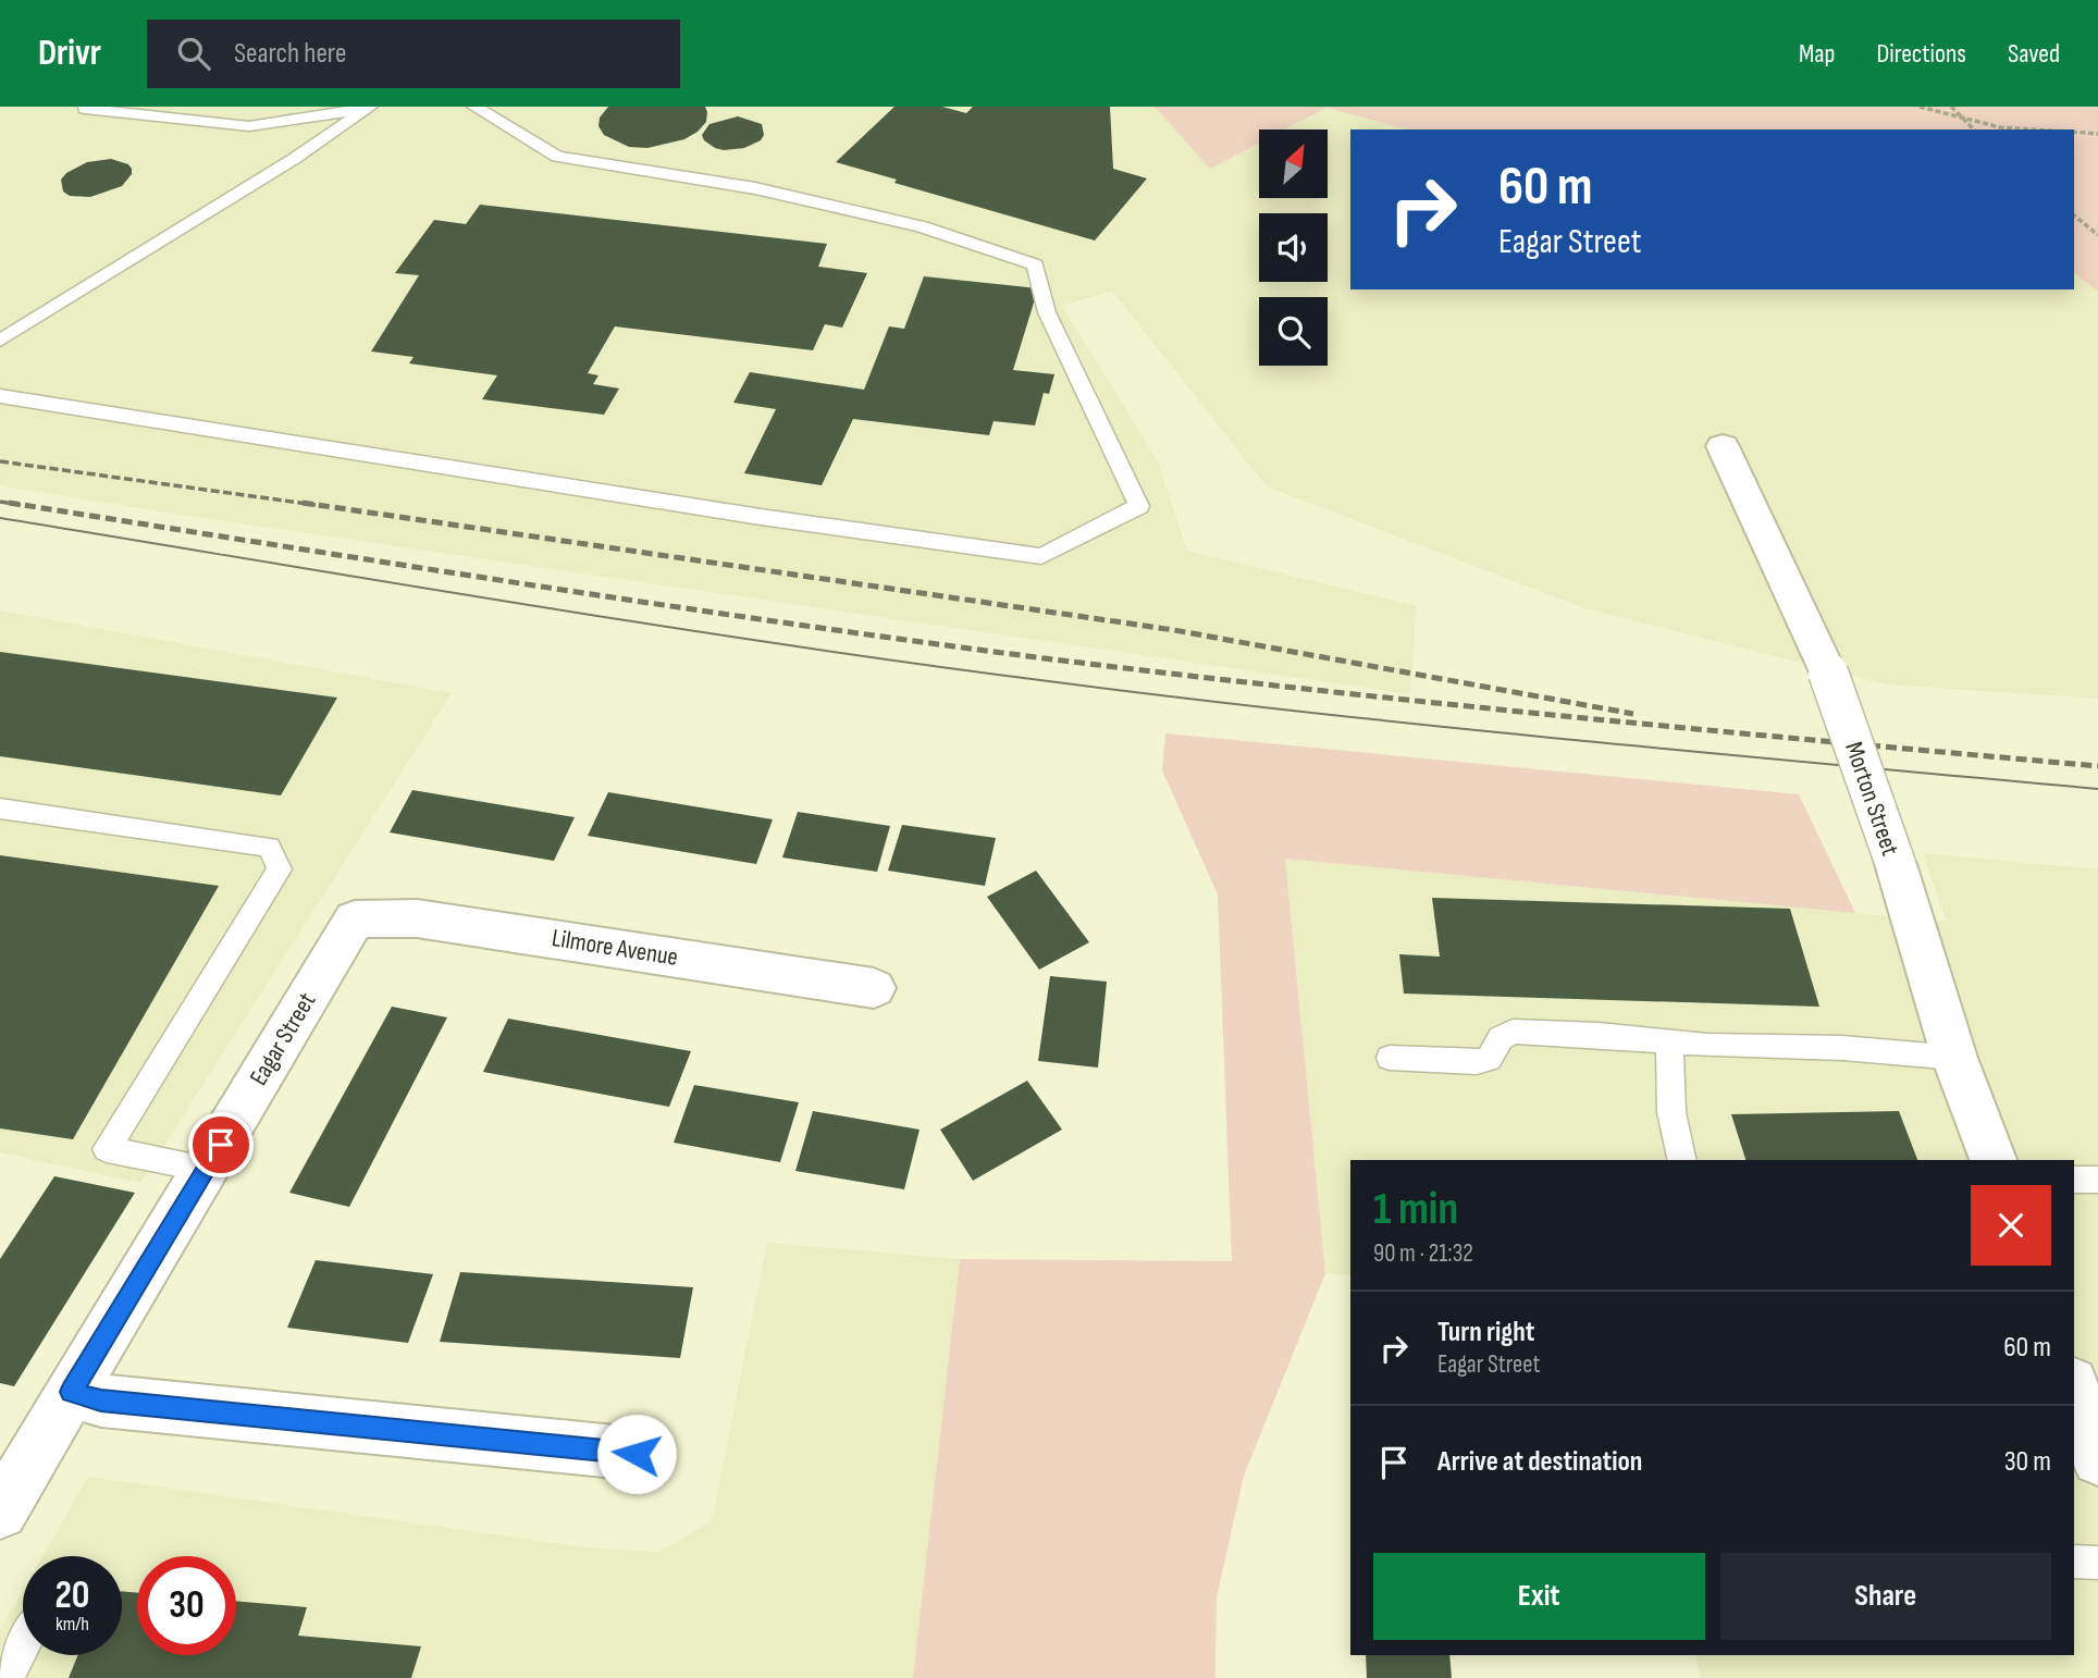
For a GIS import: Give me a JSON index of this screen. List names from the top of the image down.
{
  "streets": {
    "street": ["Morton Street", "Lilmore Avenue", "Eagar Street"]
  },
  "crossings": [
    ["Lilmore Avenue", "Eagar Street"]
  ],
  "north": "top right",
  "page": {
    "header": "Drivr",
    "search": "Search here",
    "nav": ["Map", "Directions", "Saved"],
    "turn": ["60 m", "Eagar Street"],
    "heading": ["1 min", "90 m · 21:32"],
    "list": [
      {
        "name": "Turn right",
        "note": "Eagar Street",
        "value": "60 m"
      },
      {
        "name": "Arrive at destination",
        "value": "30 m"
      }
    ],
    "buttons": ["Exit", "Share"],
    "speed": "20 km/h",
    "limit": "30"
  }
}
